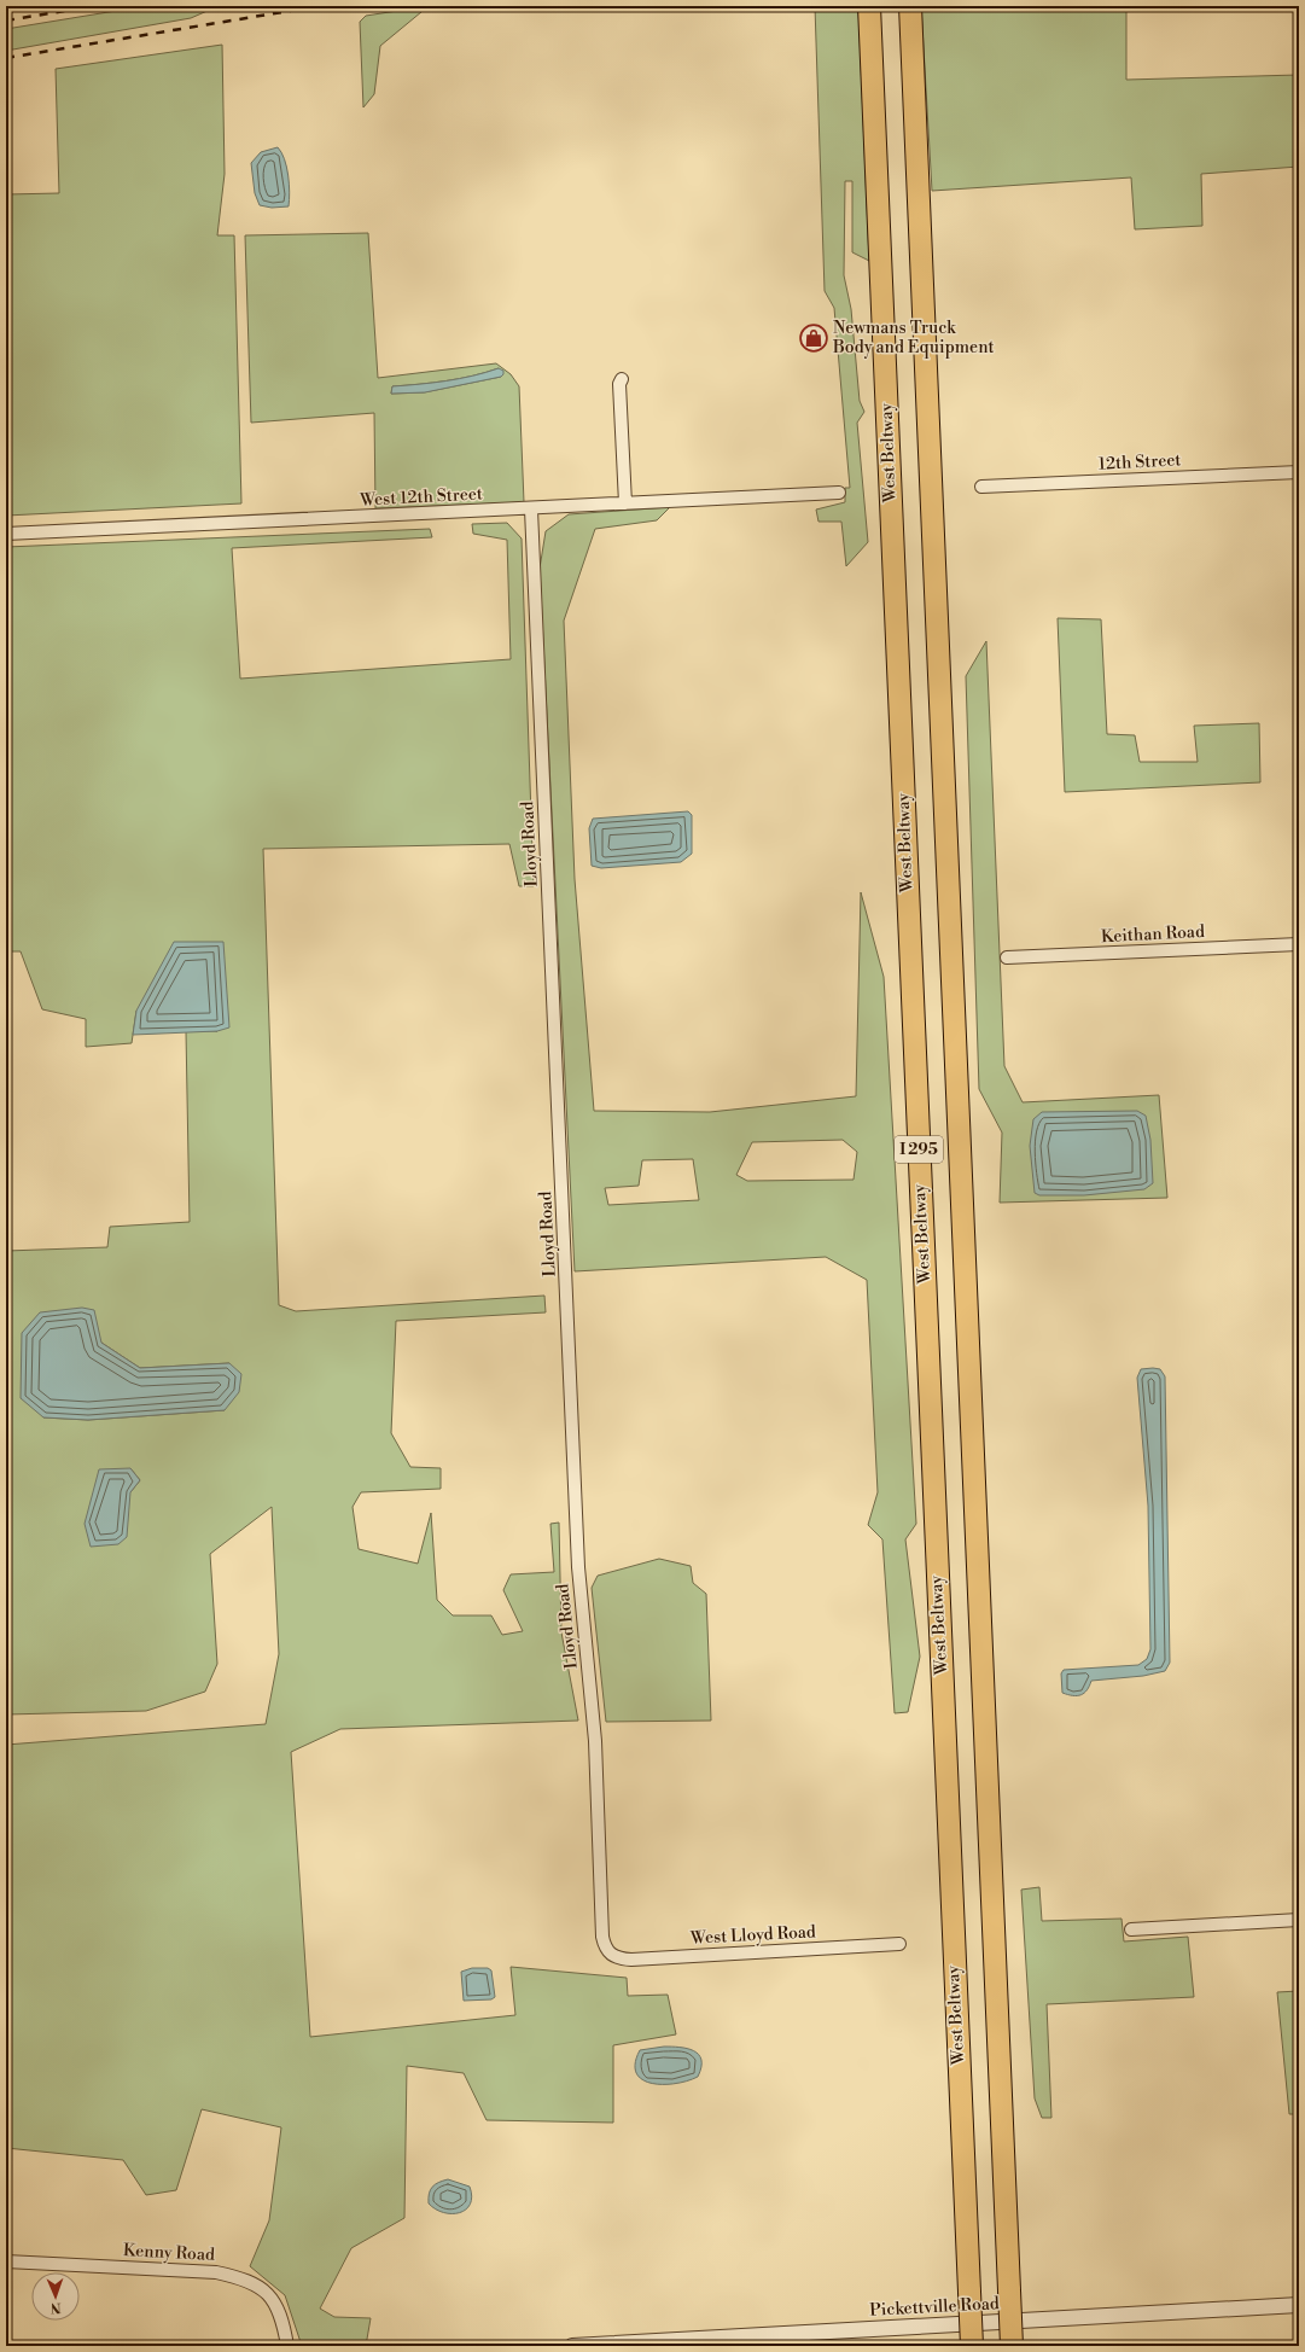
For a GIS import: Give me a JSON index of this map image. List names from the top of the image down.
{
  "streets": {
    "highway": ["West Beltway", "I 295"],
    "street": [
      "12th Street",
      "West 12th Street",
      "Lloyd Road",
      "Keithan Road",
      "West Lloyd Road",
      "Kenny Road",
      "Pickettville Road"
    ]
  },
  "crossings": [
    ["West 12th Street", "Lloyd Road"],
    ["Lloyd Road", "West Lloyd Road"]
  ],
  "places": {
    "shop": ["Newmans Truck Body and Equipment"]
  },
  "north": "bottom"
}
